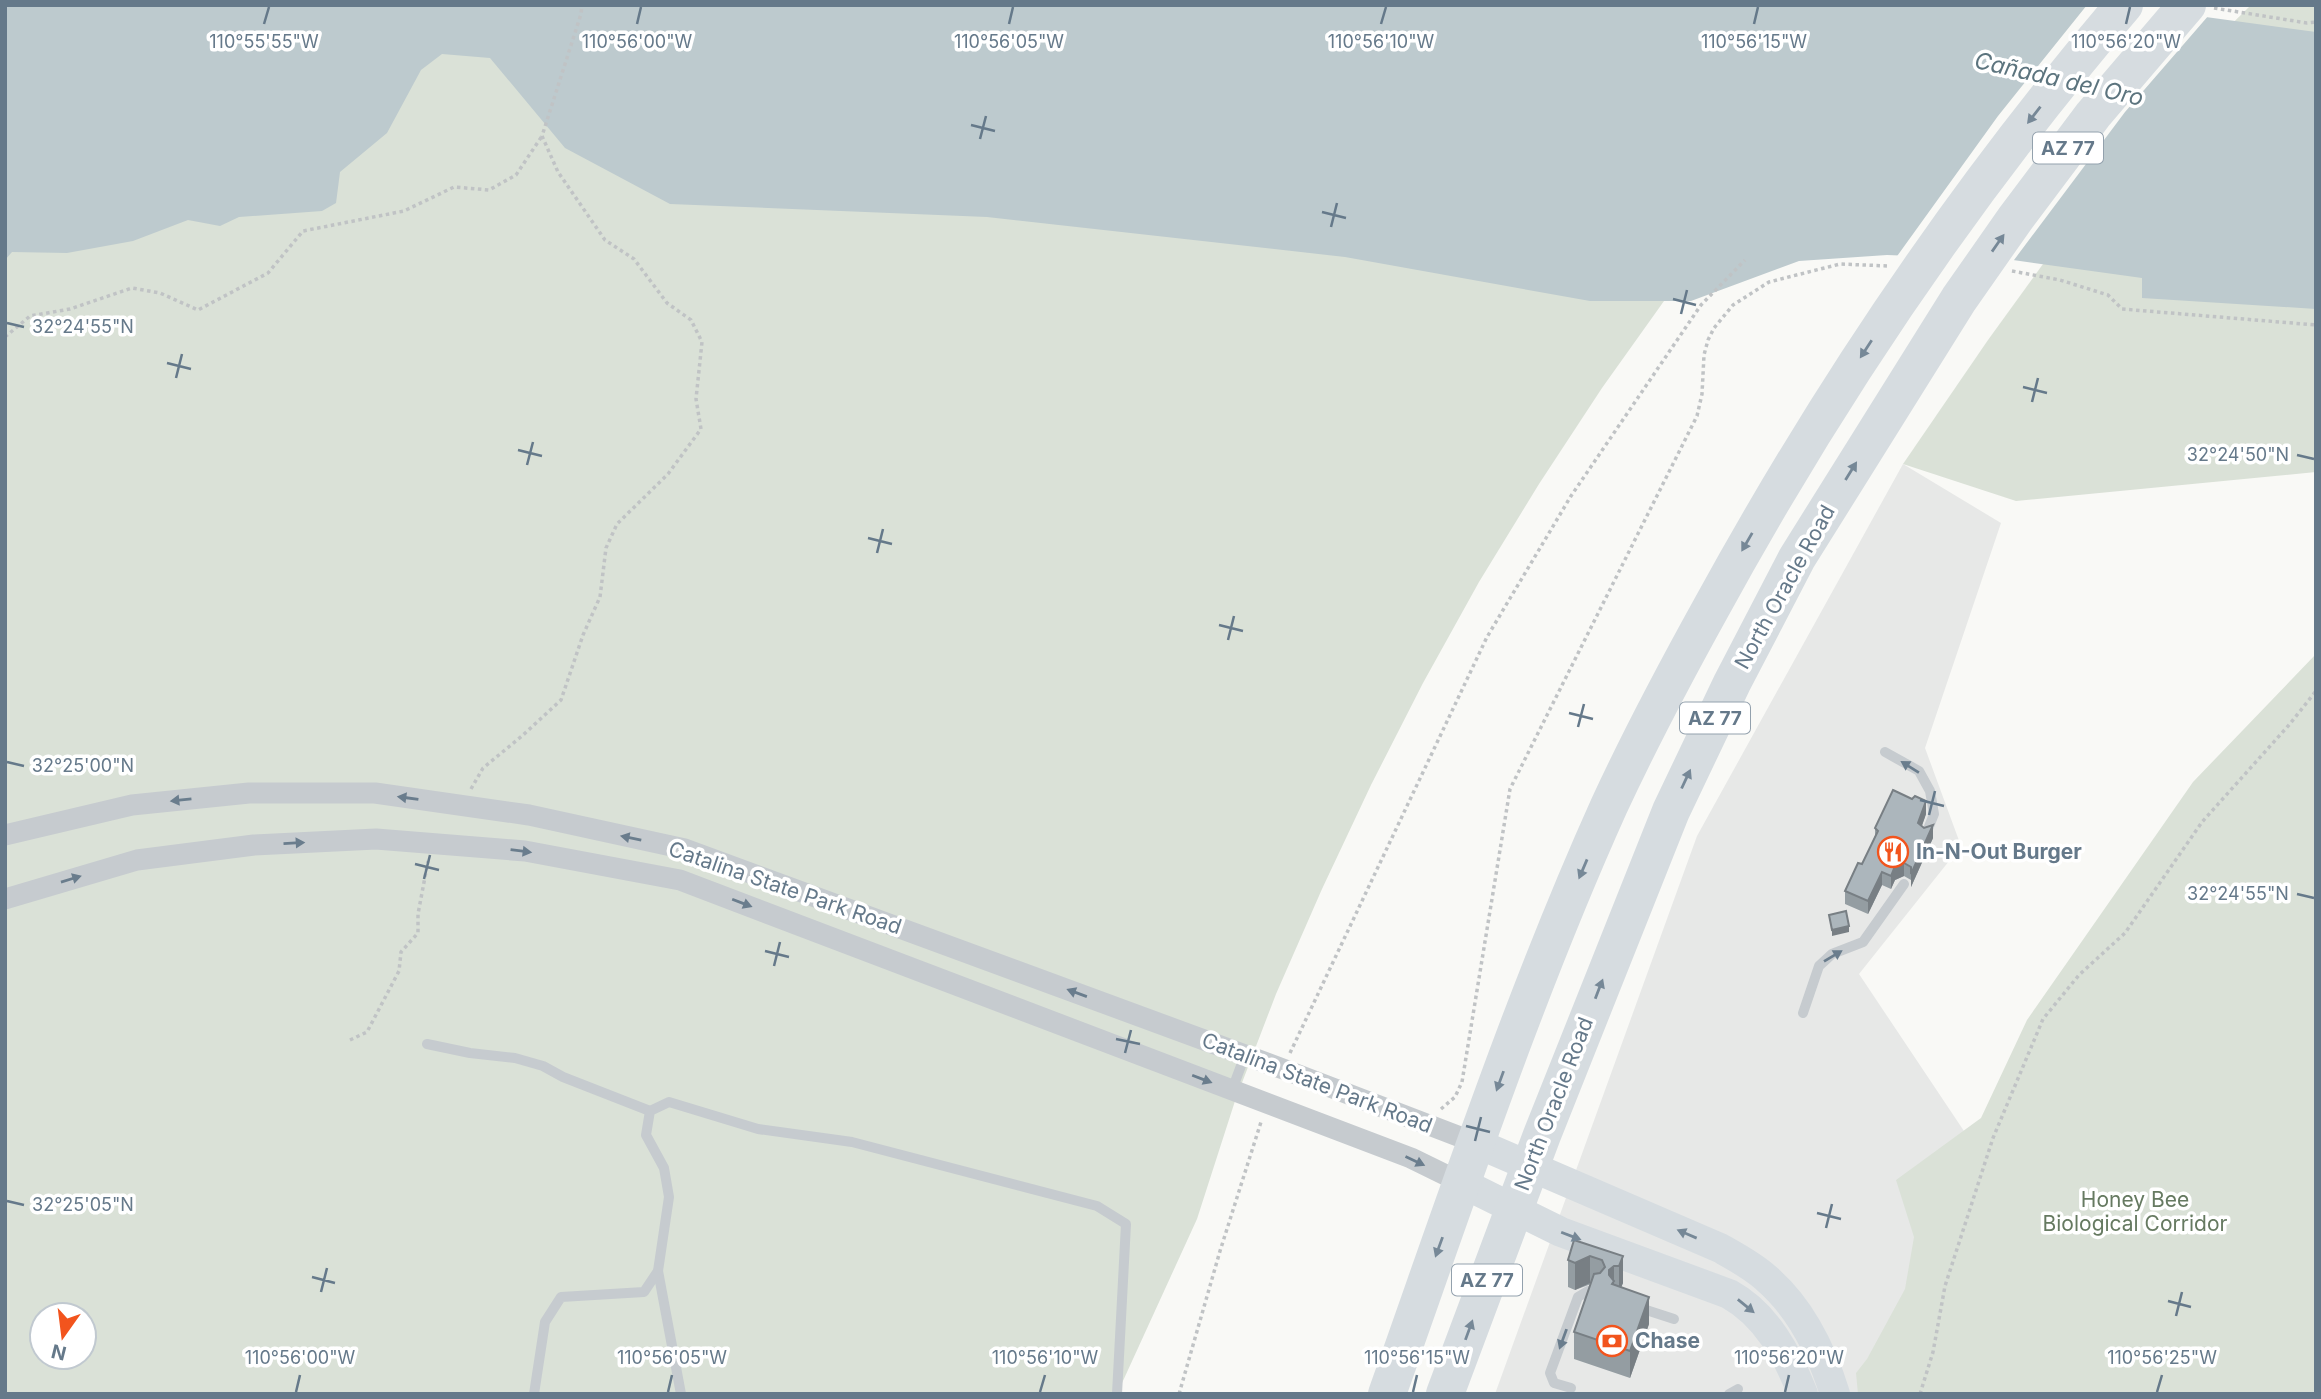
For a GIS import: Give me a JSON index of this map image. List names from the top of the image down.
{
  "streets": {
    "highway": ["AZ 77", "North Oracle Road"],
    "street": ["Catalina State Park Road"]
  },
  "crossings": [
    ["AZ 77", "Catalina State Park Road"],
    ["North Oracle Road", "Catalina State Park Road"]
  ],
  "water": ["Cañada del Oro"],
  "parks": ["Honey Bee Biological Corridor"],
  "places": {
    "restaurant": ["In-N-Out Burger"],
    "bank": ["Chase"]
  },
  "north": "bottom",
  "coordinates": [
    "110°55'55\"W",
    "110°56'00\"W",
    "110°56'05\"W",
    "110°56'10\"W",
    "110°56'15\"W",
    "110°56'20\"W",
    "32°24'55\"N",
    "32°24'50\"N",
    "32°25'00\"N",
    "32°25'05\"N",
    "110°56'25\"W"
  ]
}
